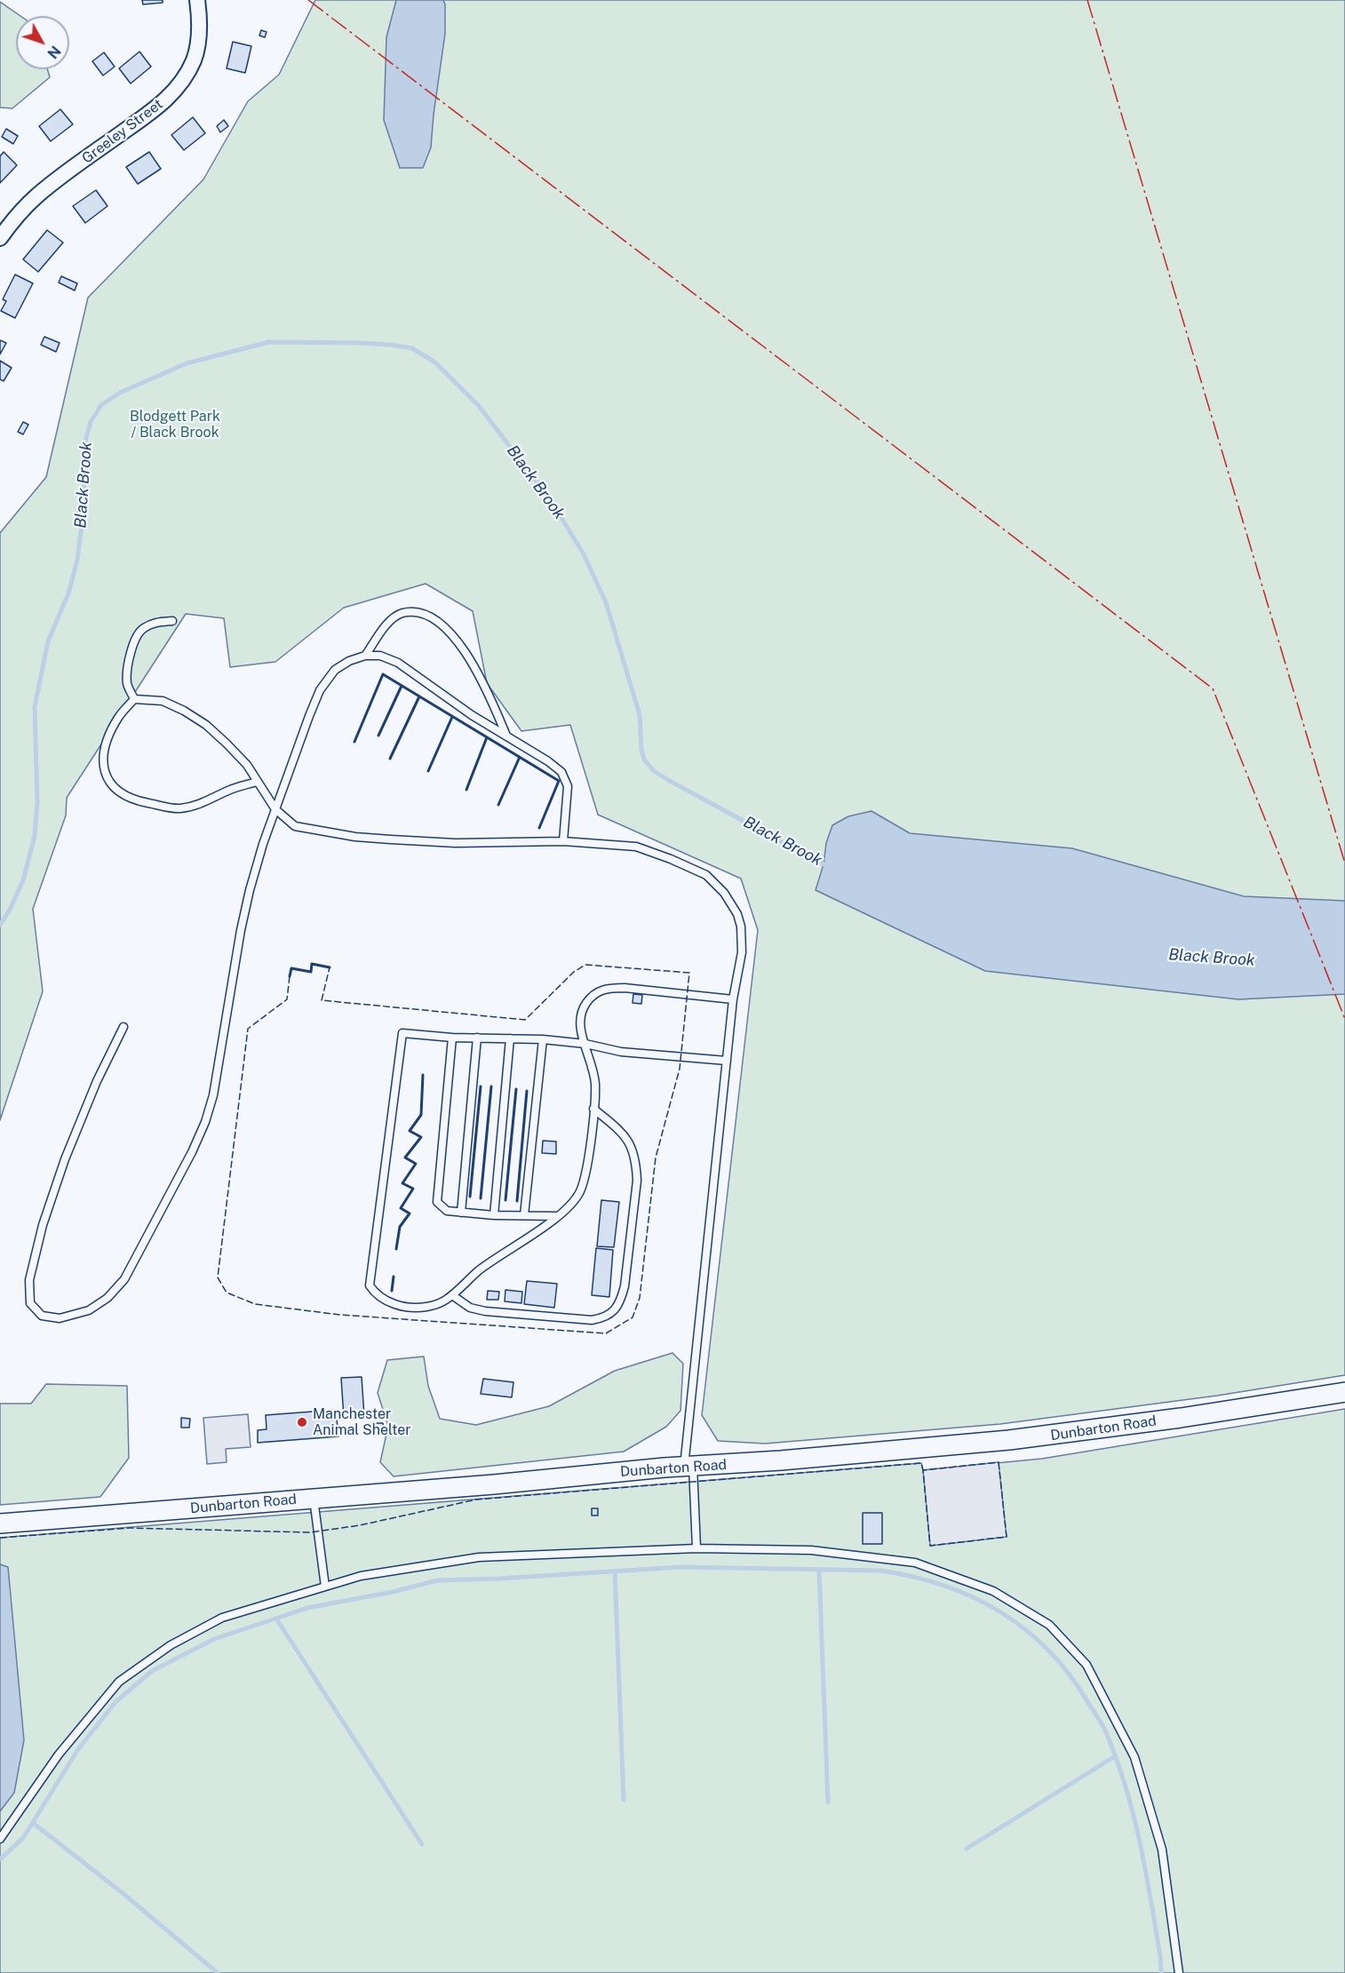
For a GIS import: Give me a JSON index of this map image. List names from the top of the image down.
{
  "streets": {
    "street": ["Greeley Street", "Dunbarton Road"]
  },
  "water": ["Black Brook"],
  "parks": ["Blodgett Park / Black Brook"],
  "places": ["Manchester Animal Shelter"],
  "north": "bottom right"
}
